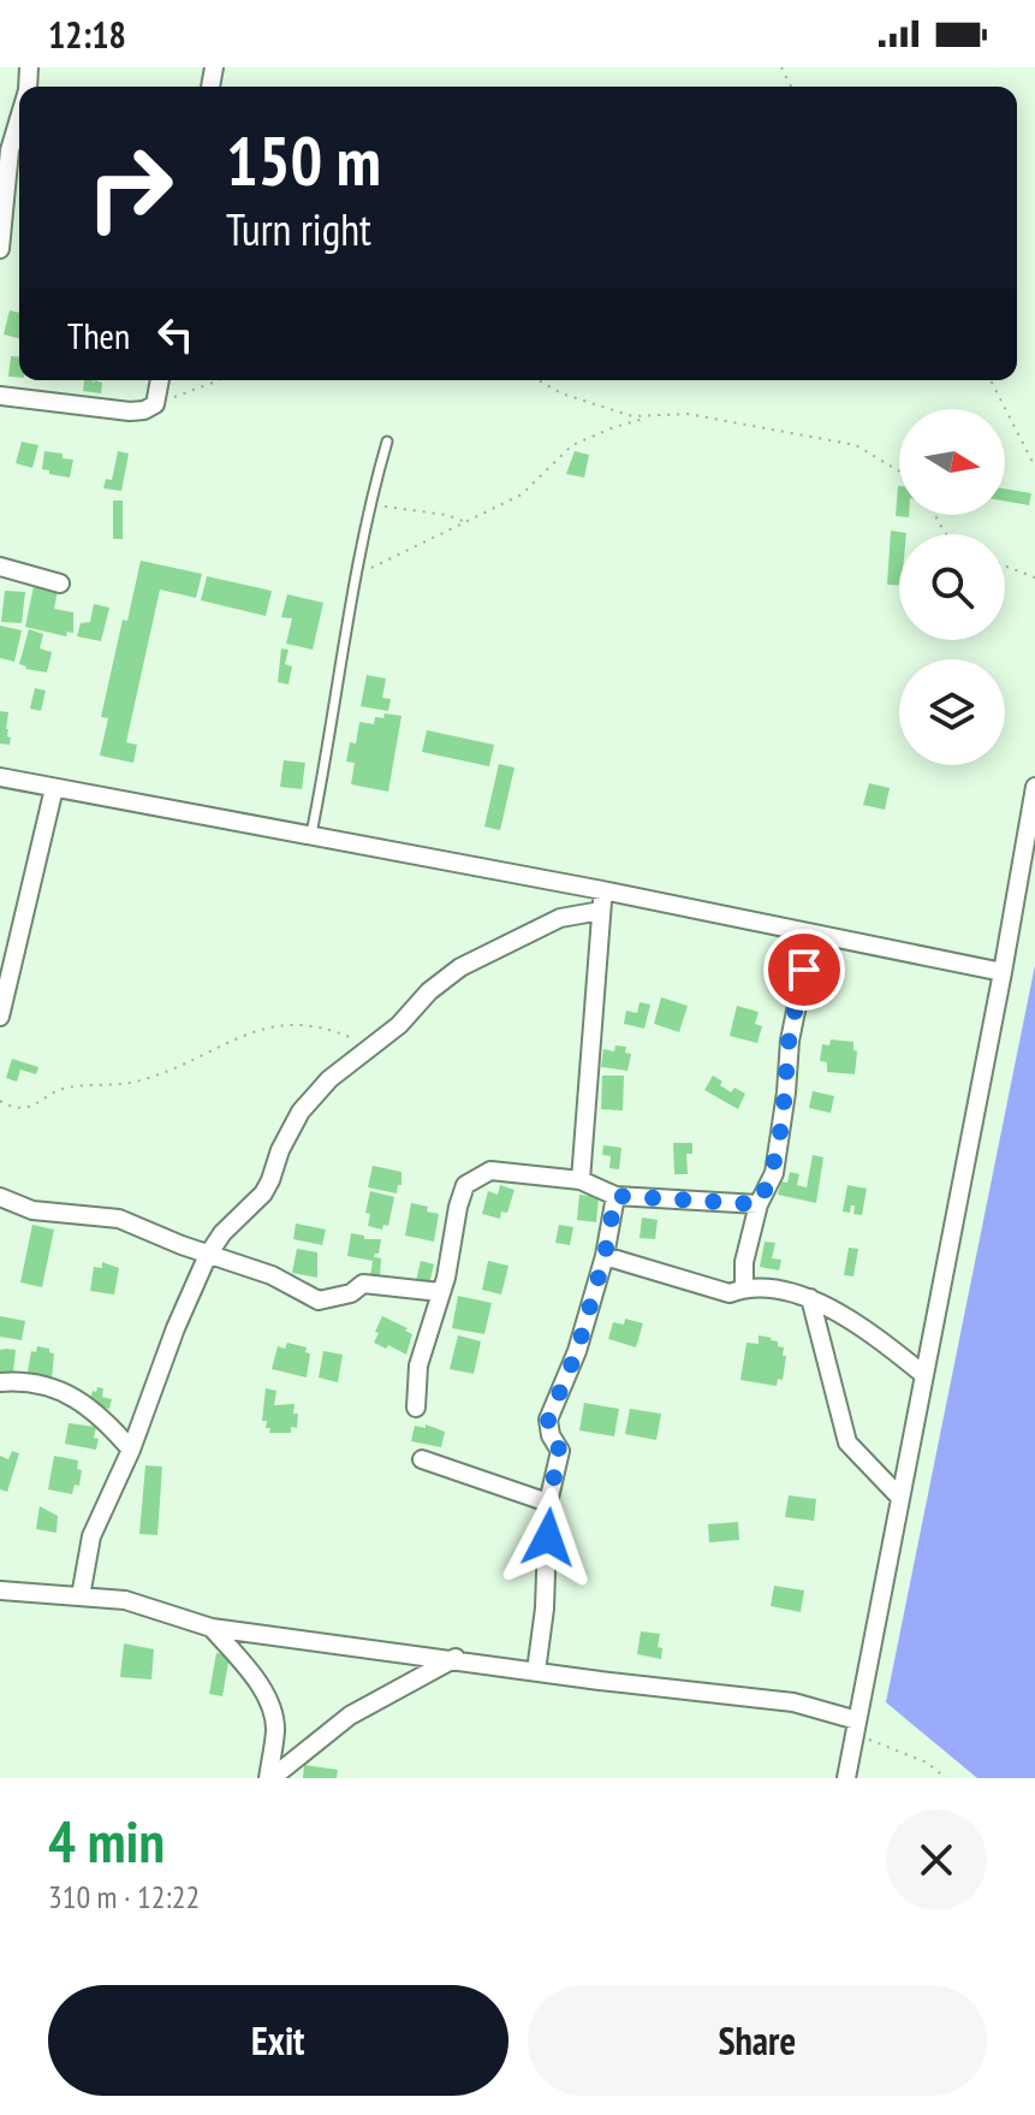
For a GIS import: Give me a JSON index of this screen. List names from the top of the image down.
{
  "north": "right",
  "page": {
    "status": "12:18",
    "turn": ["150 m", "Turn right"],
    "then": "Then",
    "heading": ["4 min", "310 m · 12:22"],
    "buttons": ["Exit", "Share"]
  }
}
